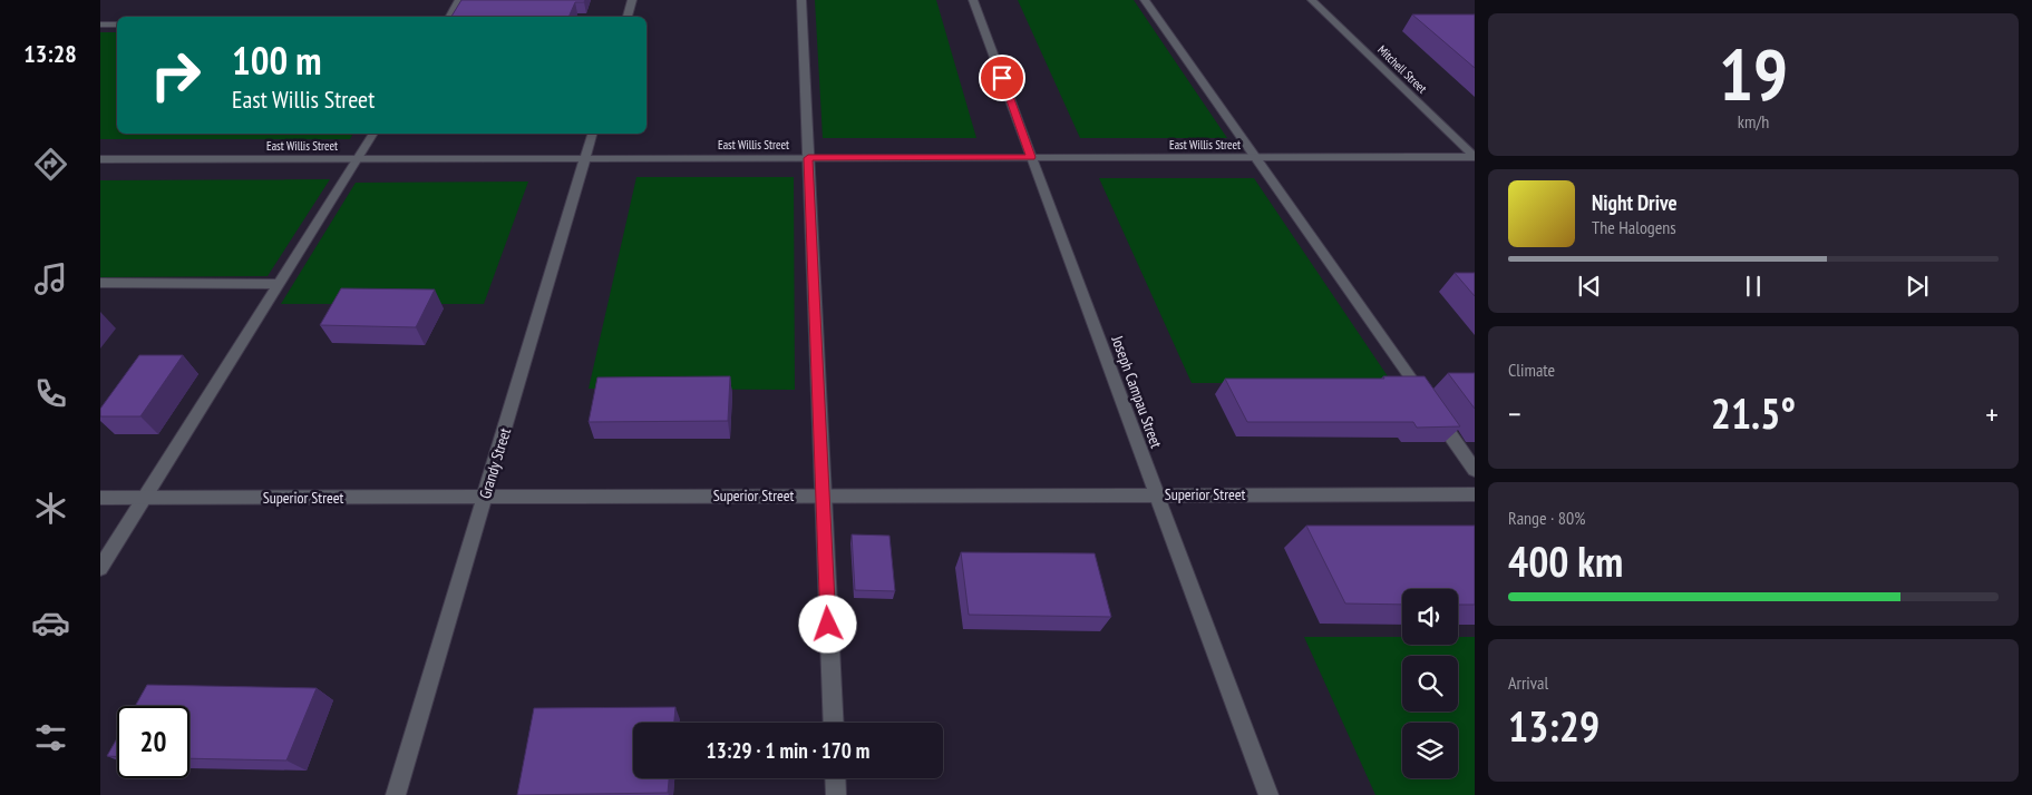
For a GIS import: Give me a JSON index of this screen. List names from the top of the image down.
{
  "streets": {
    "street": [
      "Mitchell Street",
      "East Willis Street",
      "Joseph Campau Street",
      "Grandy Street",
      "Superior Street"
    ]
  },
  "crossings": [
    ["Mitchell Street", "East Willis Street"],
    ["East Willis Street", "Joseph Campau Street"],
    ["East Willis Street", "Grandy Street"],
    ["Joseph Campau Street", "Superior Street"],
    ["Grandy Street", "Superior Street"]
  ],
  "page": {
    "tabs": "13:28",
    "tile": [
      ["19", "km/h"],
      "Climate",
      ["Range · 80%", "400 km"],
      ["Arrival", "13:29"]
    ],
    "turn": ["100 m", "East Willis Street"],
    "song": ["Night Drive", "The Halogens"],
    "heat": ["−", "21.5°", "+"],
    "limit": "20",
    "trip": "13:29 · 1 min · 170 m"
  }
}
